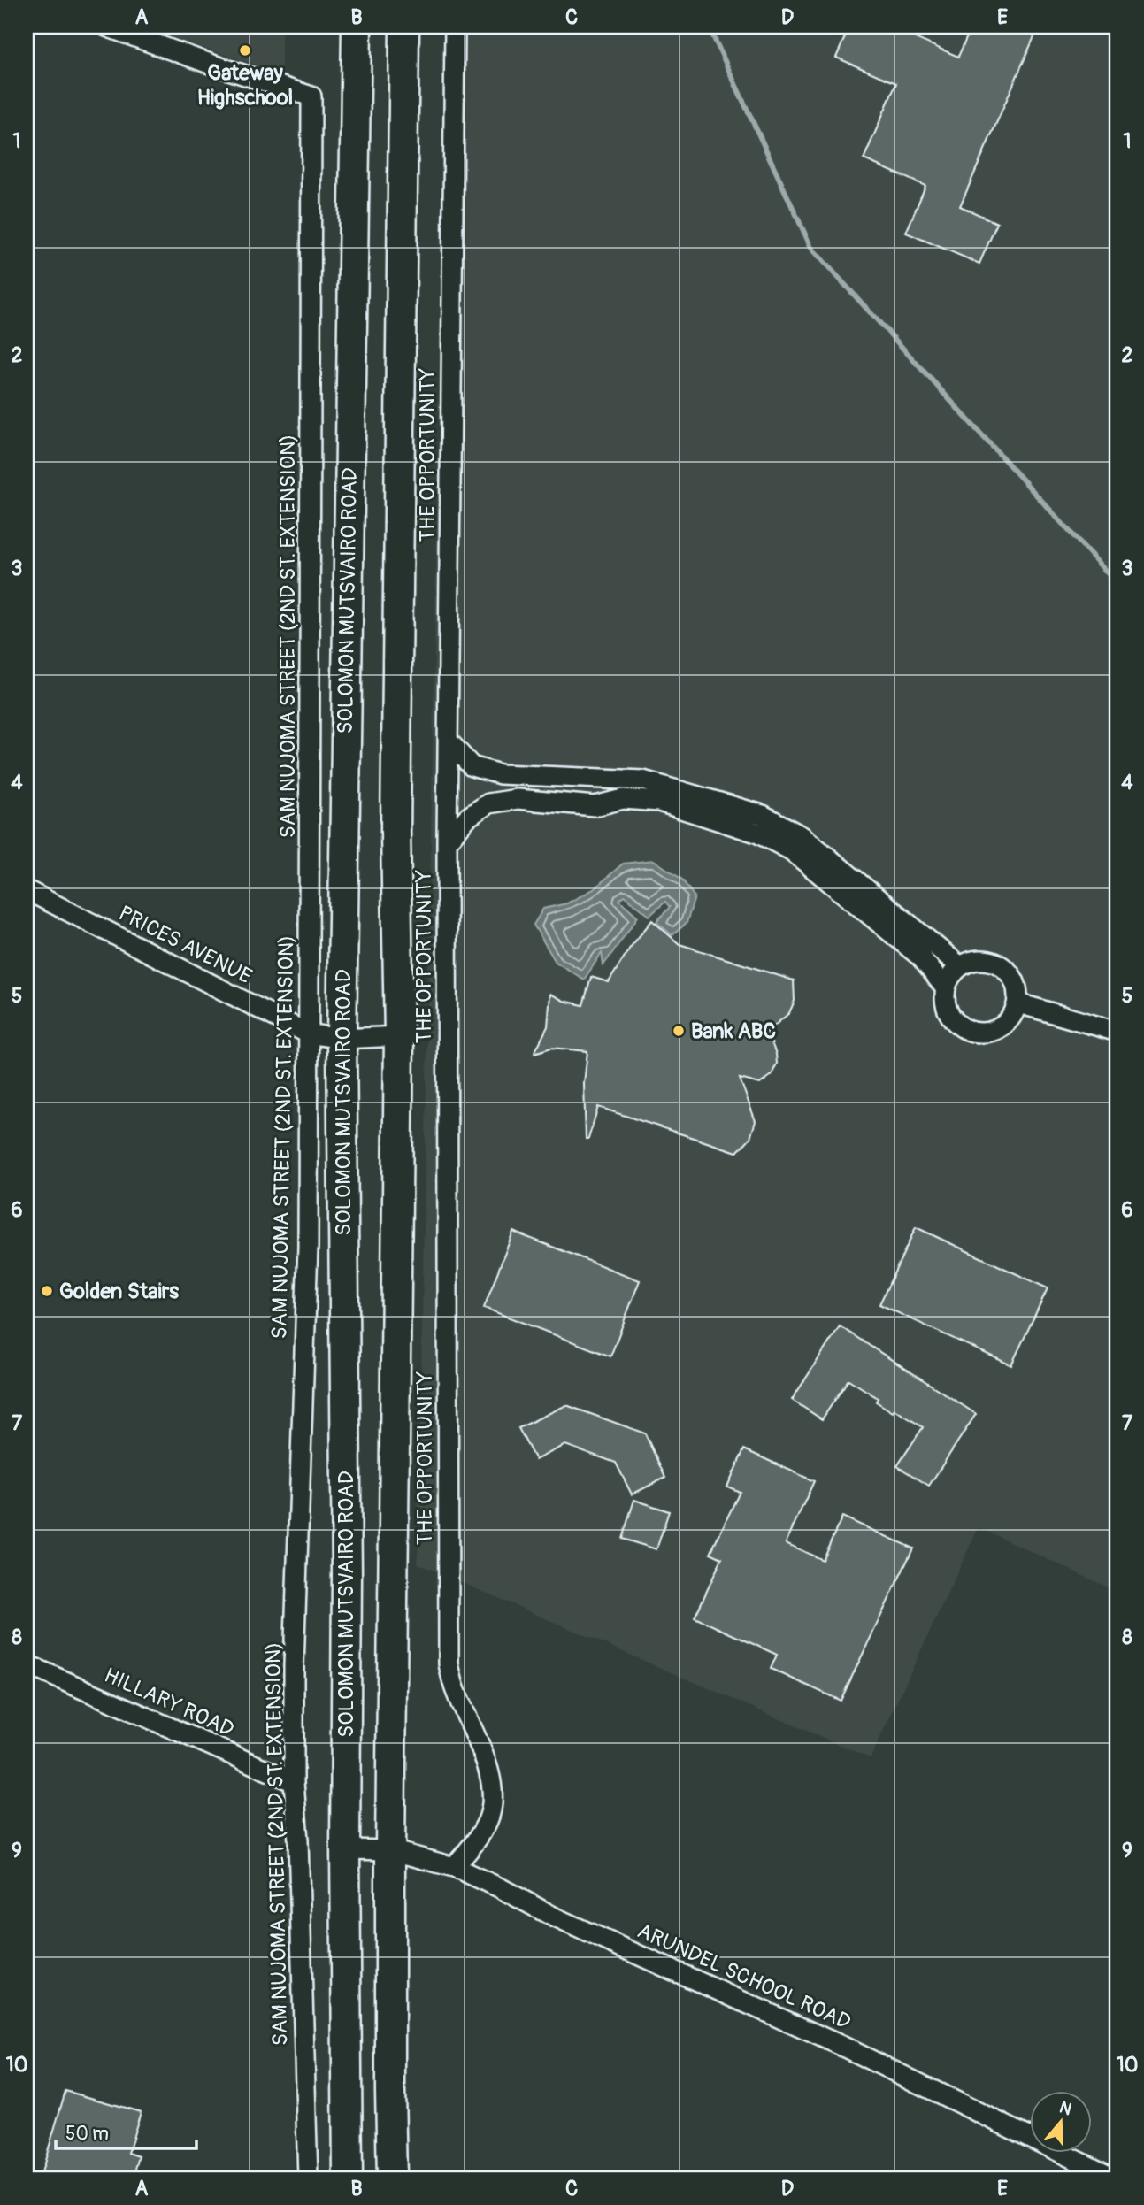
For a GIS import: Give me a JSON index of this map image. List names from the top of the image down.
{
  "streets": {
    "highway": ["SOLOMON MUTSVAIRO ROAD"],
    "street": [
      "THE OPPORTUNITY",
      "SAM NUJOMA STREET (2ND ST. EXTENSION)",
      "PRICES AVENUE",
      "HILLARY ROAD",
      "ARUNDEL SCHOOL ROAD"
    ]
  },
  "crossings": [
    ["THE OPPORTUNITY", "ARUNDEL SCHOOL ROAD"],
    ["SOLOMON MUTSVAIRO ROAD", "PRICES AVENUE"],
    ["SOLOMON MUTSVAIRO ROAD", "ARUNDEL SCHOOL ROAD"],
    ["SAM NUJOMA STREET (2ND ST. EXTENSION)", "PRICES AVENUE"],
    ["SAM NUJOMA STREET (2ND ST. EXTENSION)", "HILLARY ROAD"]
  ],
  "places": ["Gateway Highschool", "Bank ABC", "Golden Stairs"],
  "scale_bar": "50 m",
  "north": "top",
  "grid": {
    "columns": [
      "A",
      "B",
      "C",
      "D",
      "E"
    ],
    "rows": [
      "1",
      "2",
      "3",
      "4",
      "5",
      "6",
      "7",
      "8",
      "9",
      "10"
    ]
  }
}
